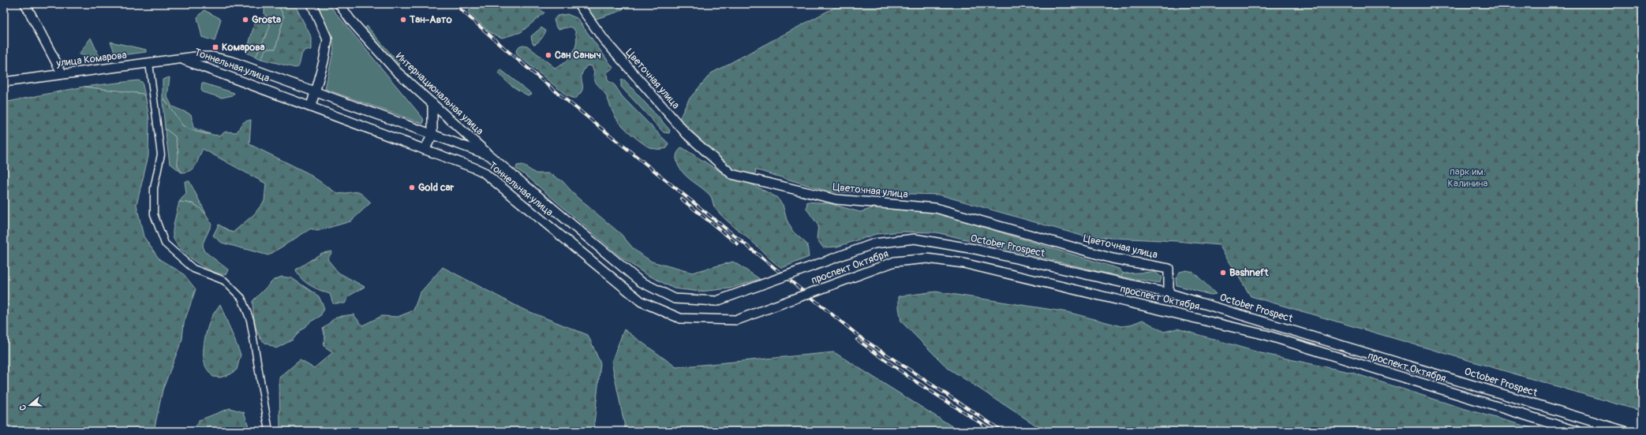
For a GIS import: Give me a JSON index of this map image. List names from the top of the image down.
{
  "streets": {
    "main road": [
      "улица Комарова",
      "Тоннельная улица",
      "Цветочная улица",
      "Интернациональная улица",
      "October Prospect",
      "проспект Октября"
    ]
  },
  "crossings": [
    ["улица Комарова", "Тоннельная улица"],
    ["Тоннельная улица", "Интернациональная улица"],
    ["Тоннельная улица", "проспект Октября"],
    ["Цветочная улица", "October Prospect"],
    ["October Prospect", "проспект Октября"]
  ],
  "parks": ["парк им. Калинина"],
  "places": {
    "other": [
      "Grosta",
      "Тан-Авто",
      "Сан Саныч",
      "Gold car",
      "Bashneft"
    ],
    "transit": ["Комарова"]
  },
  "north": "left"
}
